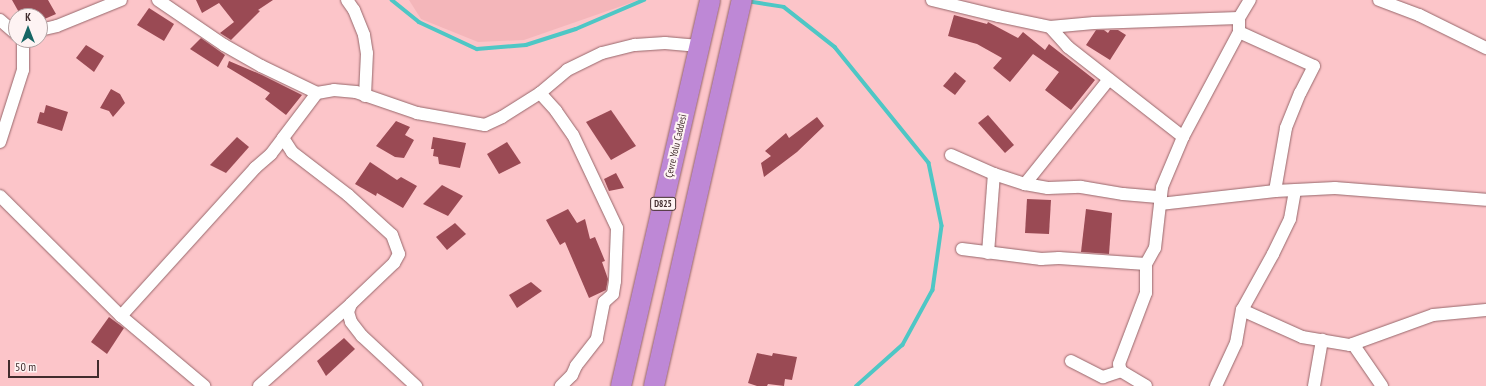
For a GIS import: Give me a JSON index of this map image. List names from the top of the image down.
{
  "streets": {
    "highway": ["Çevre Yolu Caddesi", "D825"]
  },
  "scale_bar": "50 m",
  "north": "top"
}
